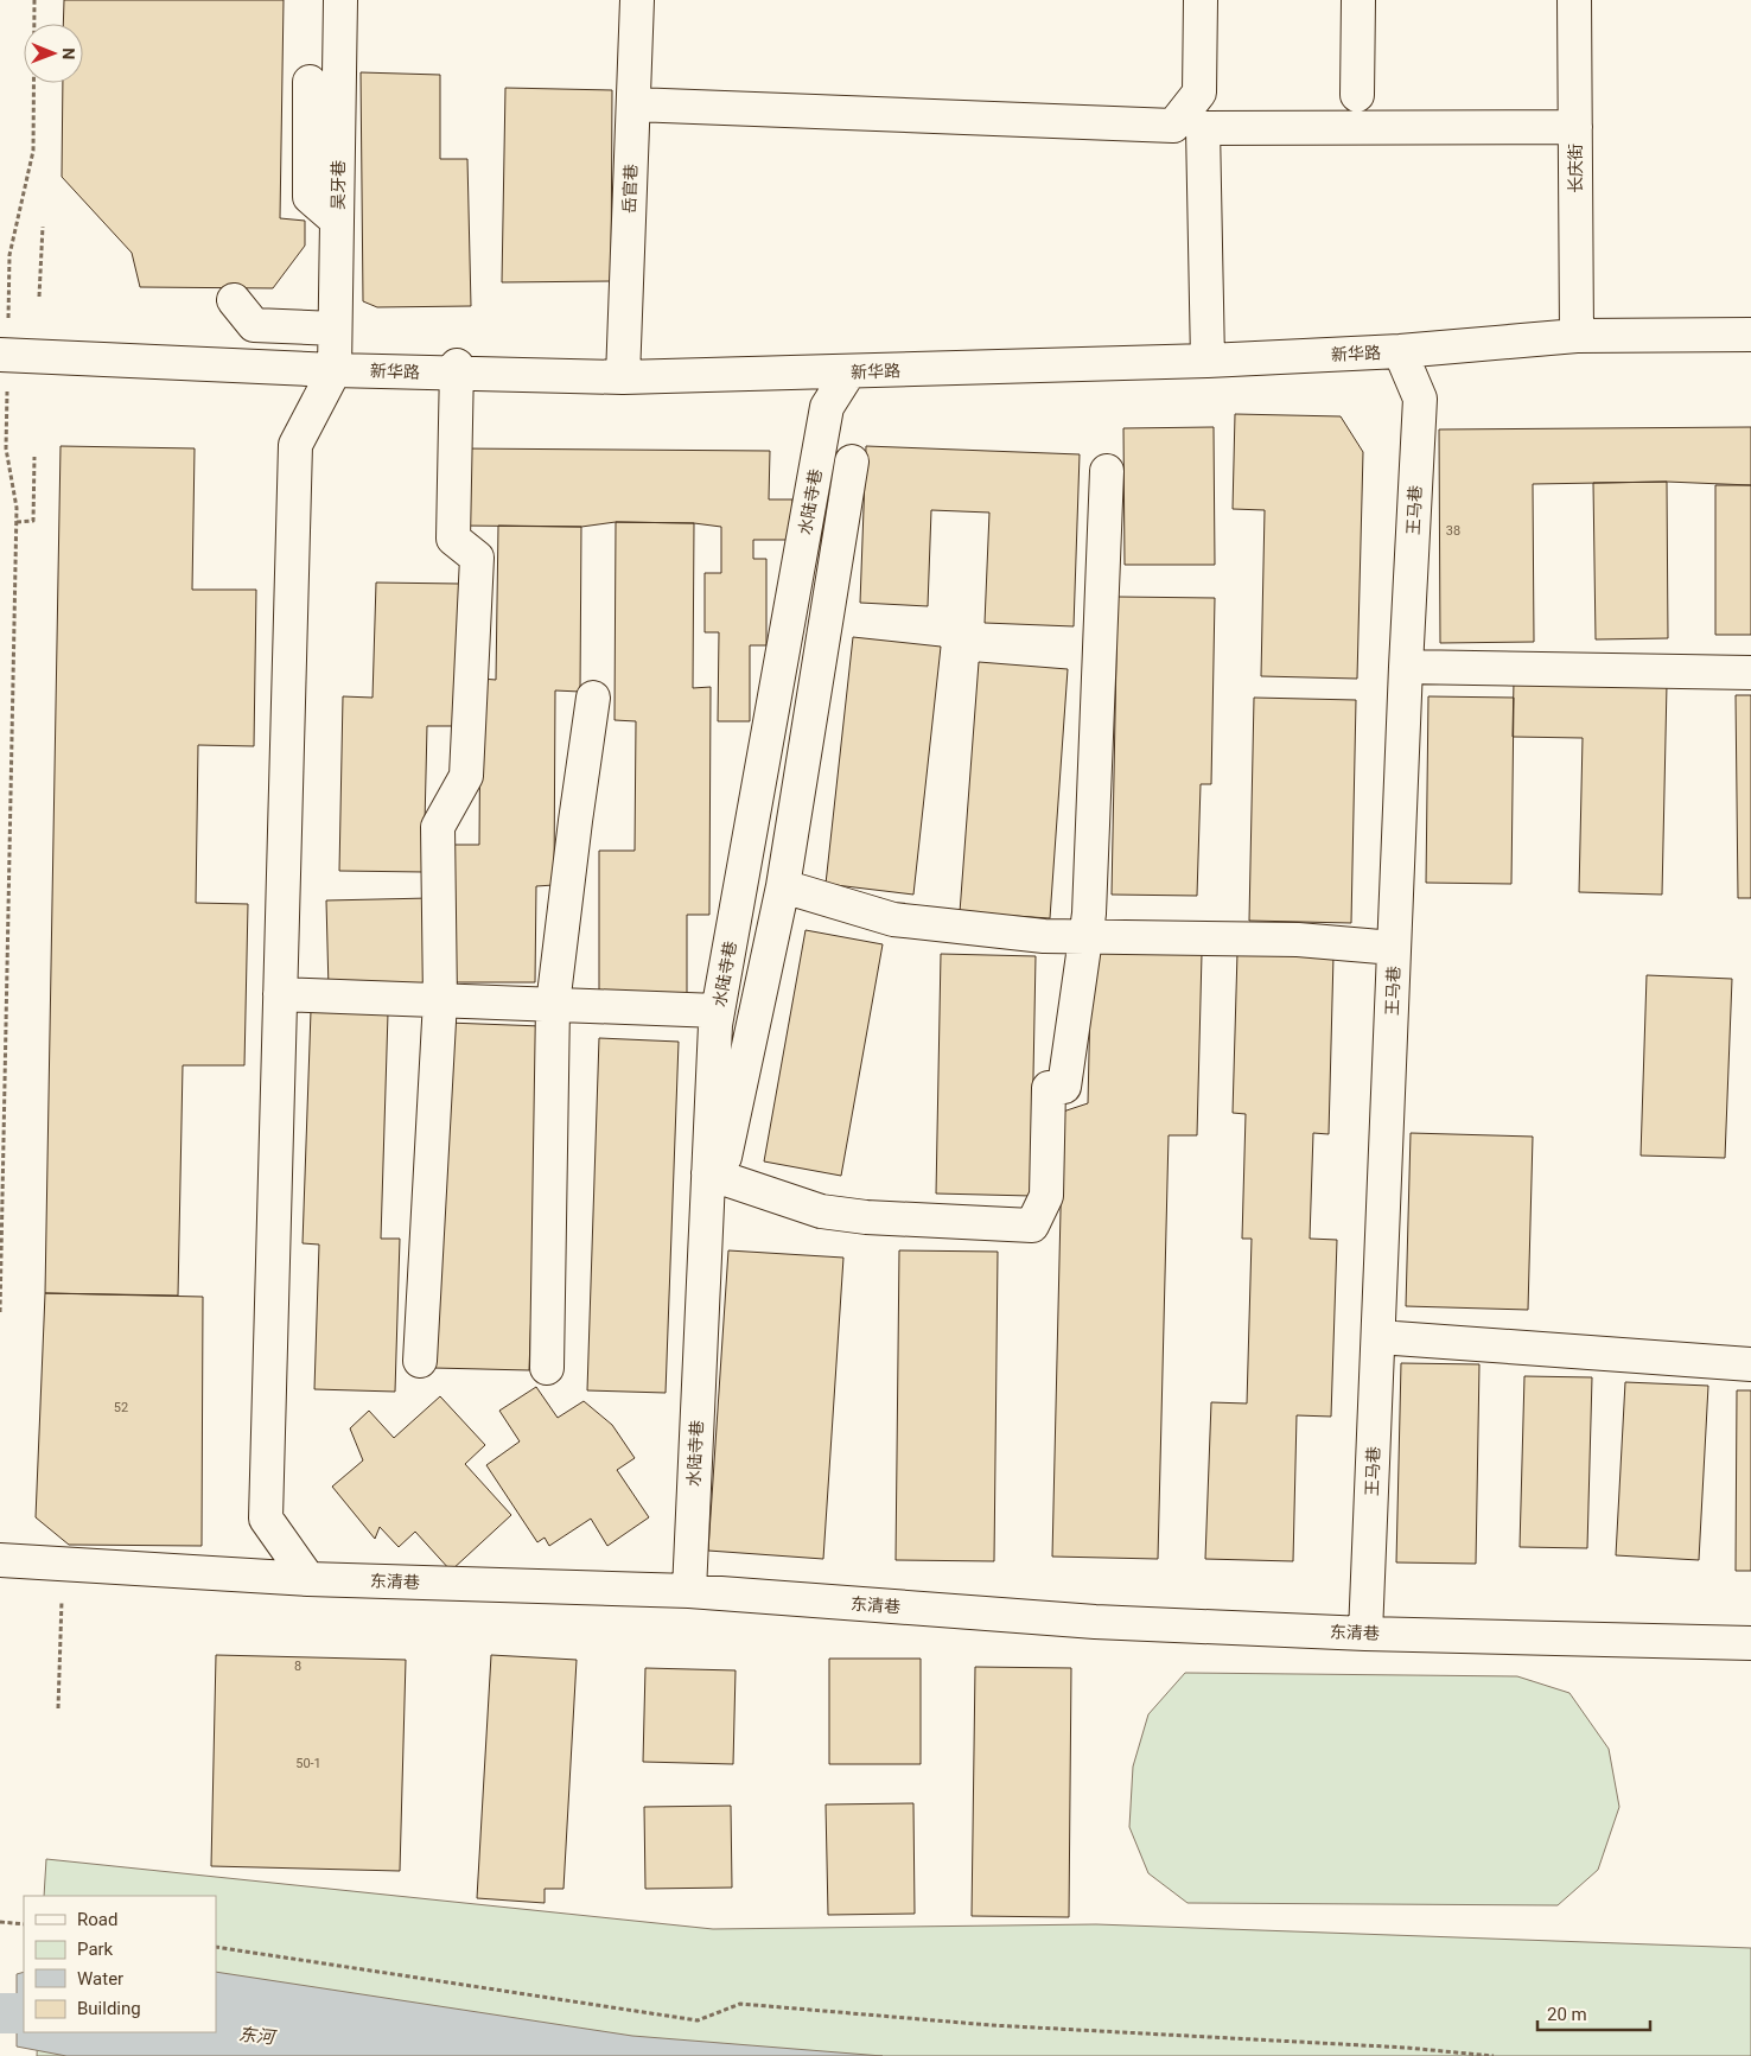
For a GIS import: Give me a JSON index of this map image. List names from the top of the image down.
{
  "streets": {
    "street": [
      "长庆街",
      "吴牙巷",
      "岳官巷",
      "新华路",
      "水陆寺巷",
      "王马巷",
      "东清巷"
    ]
  },
  "crossings": [
    ["长庆街", "新华路"],
    ["吴牙巷", "新华路"],
    ["岳官巷", "新华路"],
    ["新华路", "水陆寺巷"],
    ["新华路", "王马巷"],
    ["水陆寺巷", "东清巷"],
    ["王马巷", "东清巷"]
  ],
  "water": ["东河"],
  "house_numbers": [
    "38",
    "52",
    "8",
    "50-1"
  ],
  "legend": [
    "Road",
    "Park",
    "Water",
    "Building"
  ],
  "scale_bar": "20 m",
  "north": "right"
}
